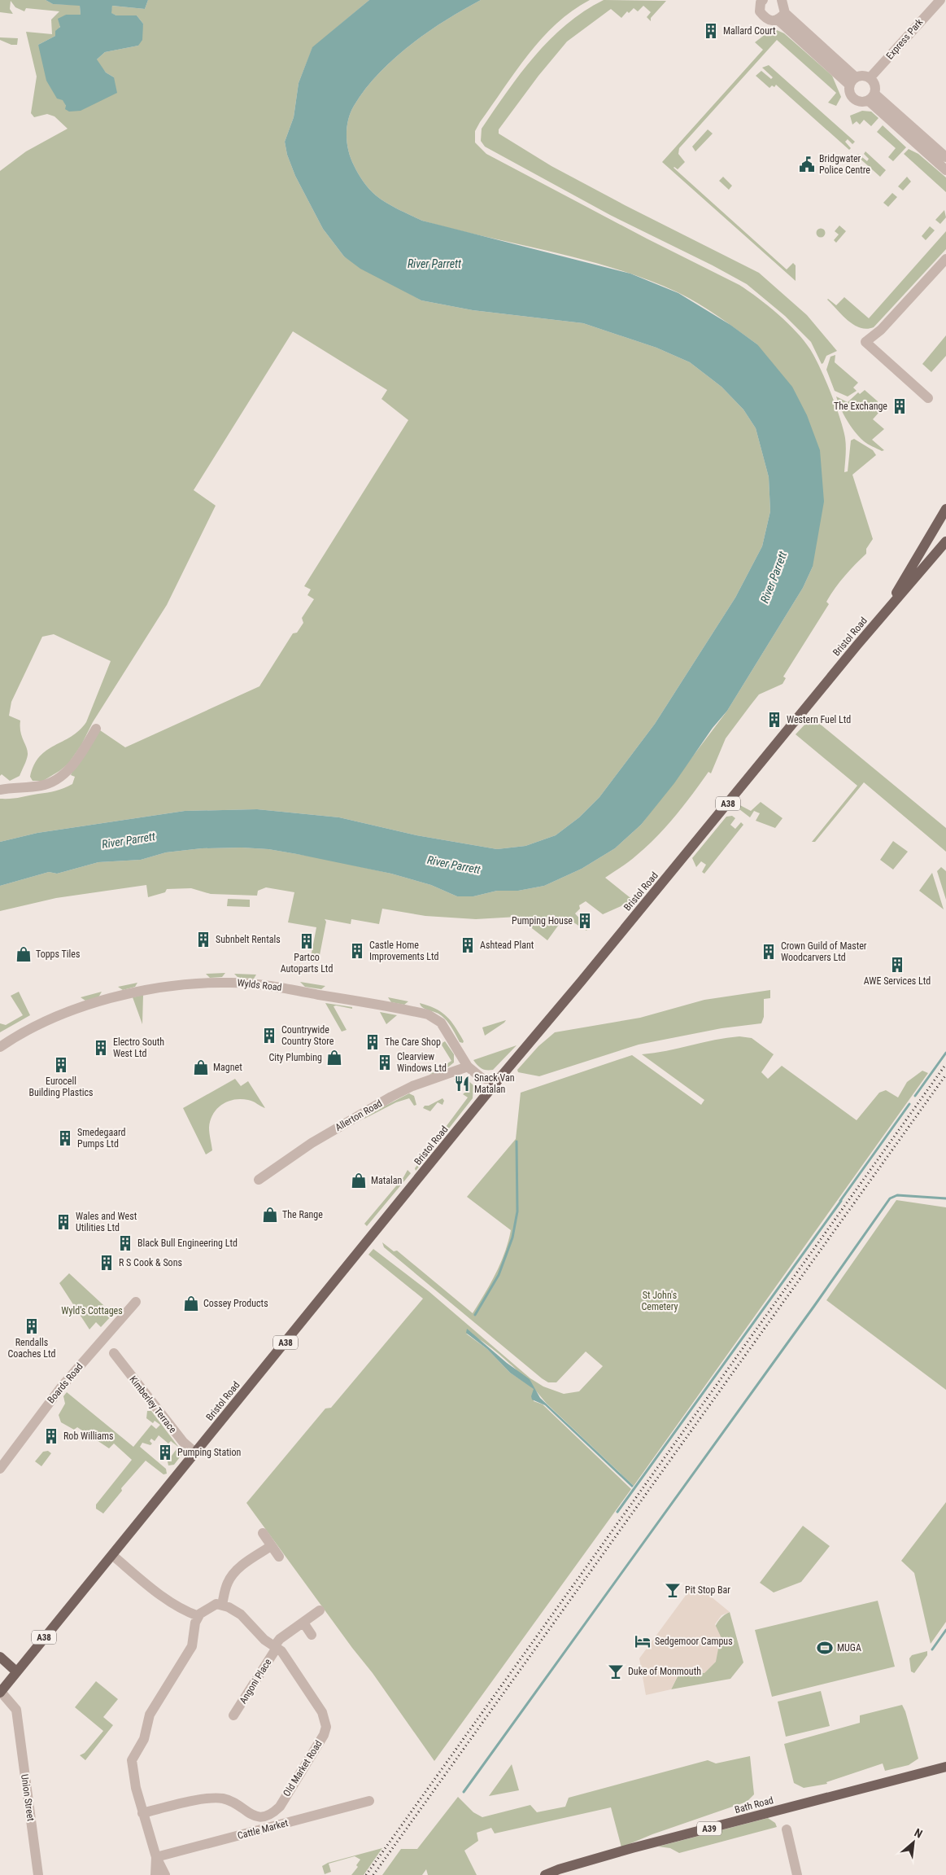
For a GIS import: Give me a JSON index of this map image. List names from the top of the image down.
{
  "streets": {
    "main road": [
      "Bristol Road",
      "A38",
      "Bath Road",
      "A39"
    ],
    "street": [
      "Express Park",
      "Wylds Road",
      "Allerton Road",
      "Boards Road",
      "Kimberley Terrace",
      "Angoni Place",
      "Old Market Road",
      "Union Street",
      "Cattle Market"
    ]
  },
  "crossings": [
    ["Bristol Road", "Wylds Road"],
    ["Bristol Road", "Kimberley Terrace"],
    ["Bristol Road", "Union Street"],
    ["Wylds Road", "Allerton Road"],
    ["Angoni Place", "Old Market Road"]
  ],
  "water": ["River Parrett"],
  "parks": ["St John's Cemetery", "Wyld's Cottages"],
  "places": {
    "building": [
      "Mallard Court",
      "The Exchange",
      "Western Fuel Ltd",
      "Pumping House",
      "Subnbelt Rentals",
      "Partco Autoparts Ltd",
      "Ashtead Plant",
      "Castle Home Improvements Ltd",
      "Crown Guild of Master Woodcarvers Ltd",
      "AWE Services Ltd",
      "Countrywide Country Store",
      "The Care Shop",
      "Electro South West Ltd",
      "Clearview Windows Ltd",
      "Eurocell Building Plastics",
      "Smedegaard Pumps Ltd",
      "Wales and West Utilities Ltd",
      "Black Bull Engineering Ltd",
      "R S Cook & Sons",
      "Rendalls Coaches Ltd",
      "Rob Williams",
      "Pumping Station"
    ],
    "public building": ["Bridgwater Police Centre"],
    "shop": [
      "Topps Tiles",
      "City Plumbing",
      "Magnet",
      "Matalan",
      "The Range",
      "Cossey Products"
    ],
    "restaurant": ["Snack Van Matalan"],
    "bar": ["Pit Stop Bar", "Duke of Monmouth"],
    "hotel": ["Sedgemoor Campus"],
    "sports": ["MUGA"]
  },
  "north": "top right"
}
